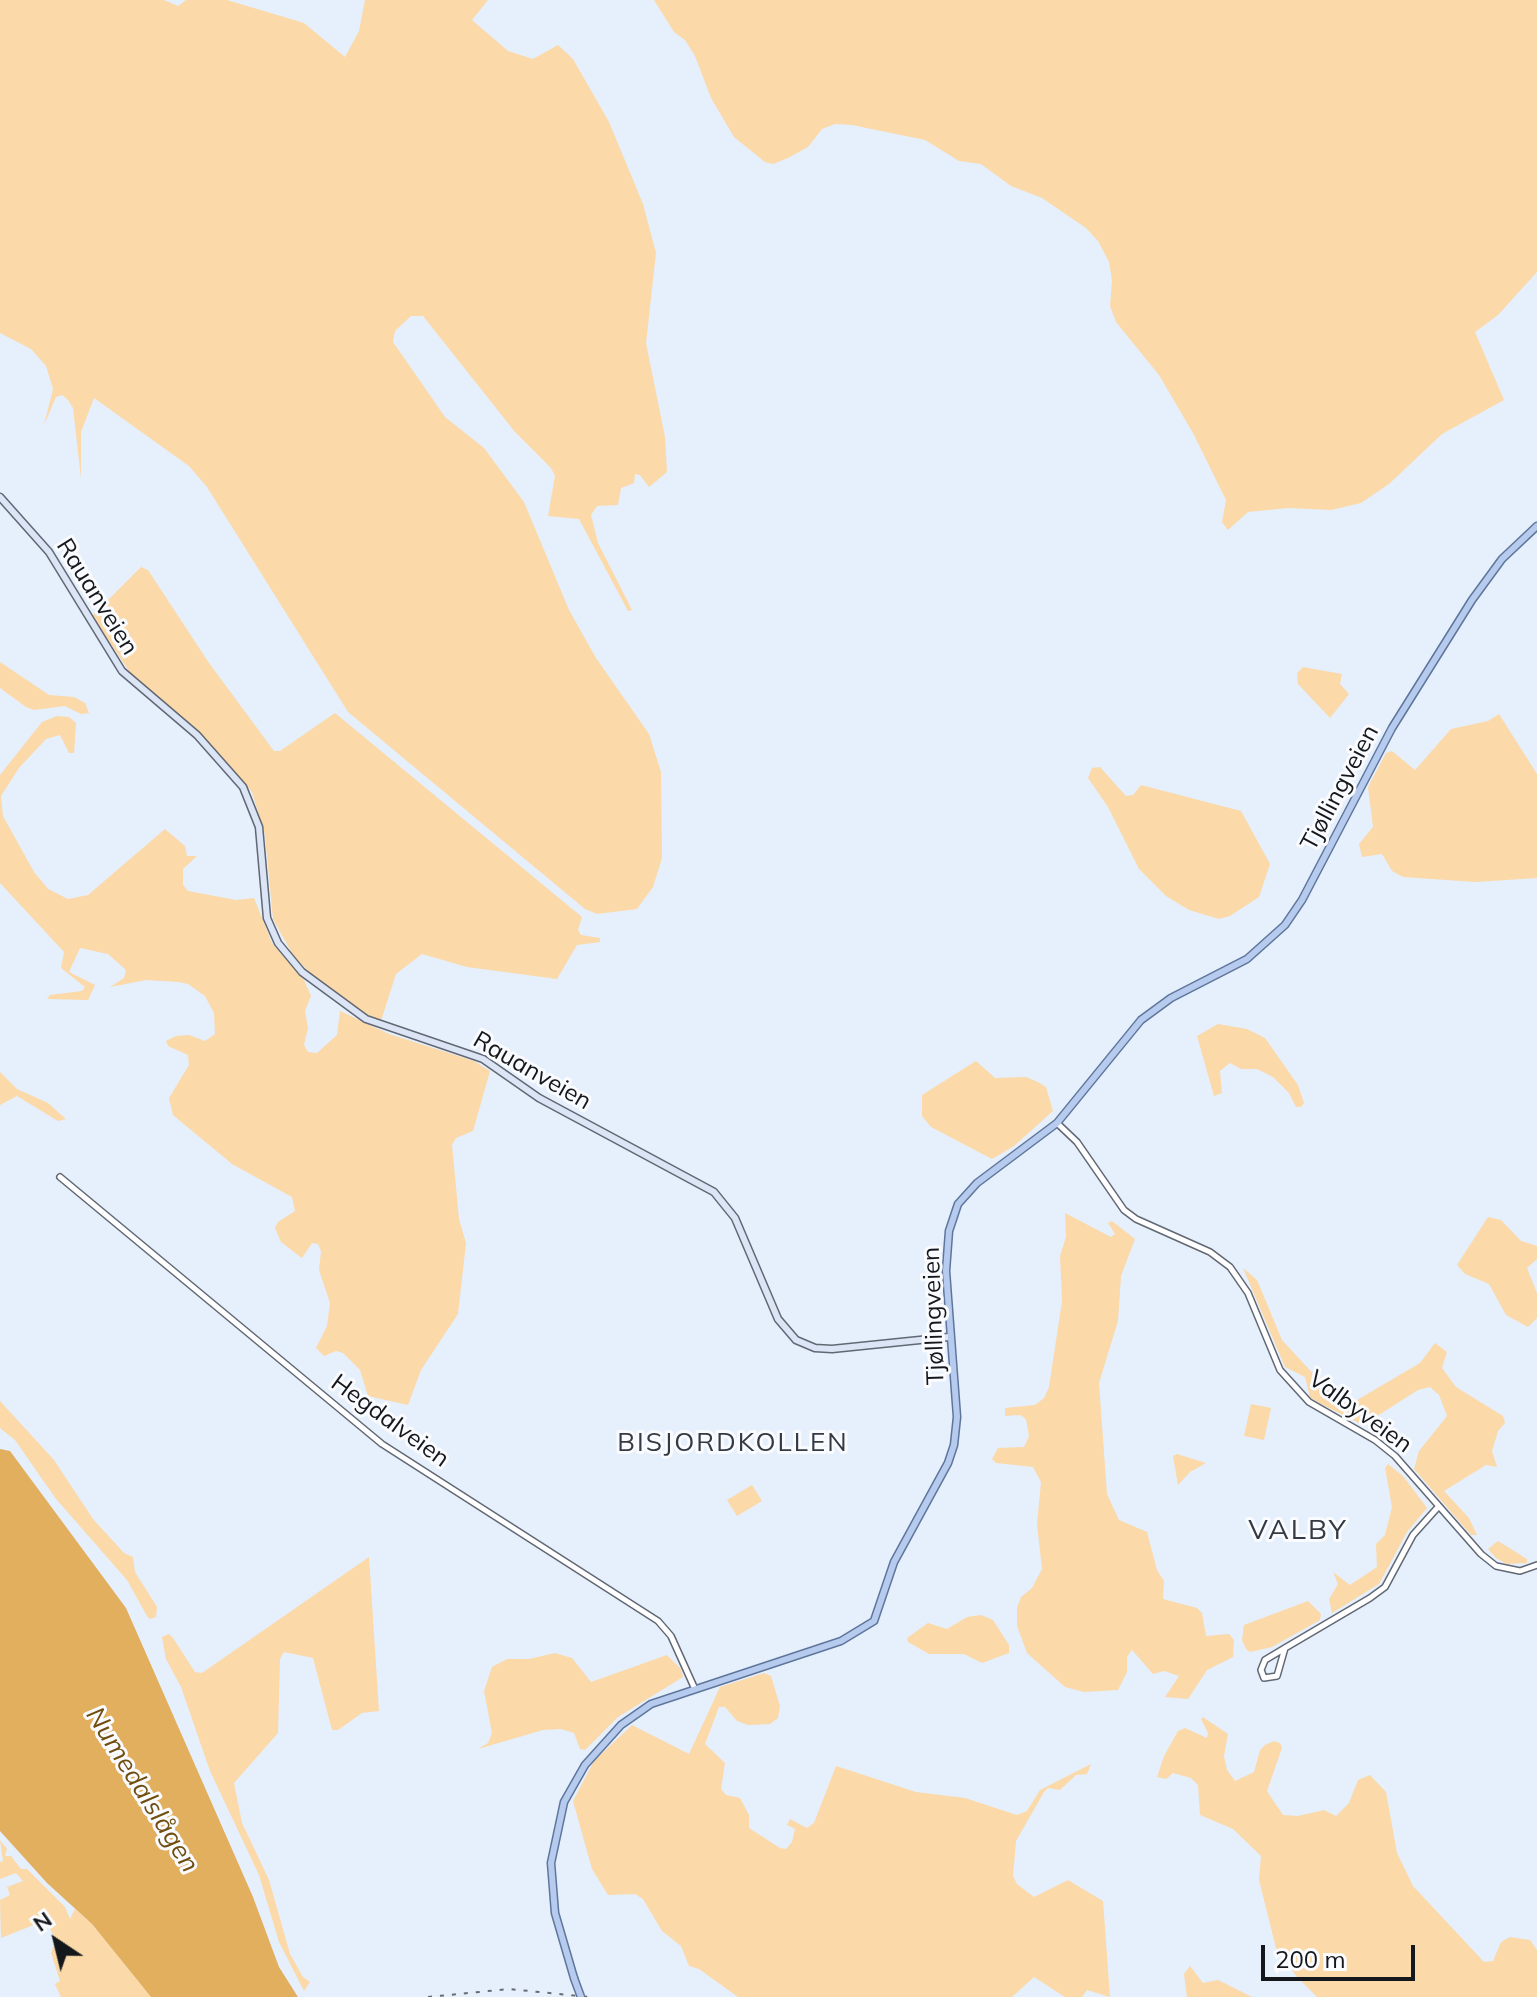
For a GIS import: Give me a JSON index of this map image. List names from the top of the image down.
{
  "streets": {
    "main road": ["Rauanveien", "Tjøllingveien"],
    "street": ["Valbyveien", "Hegdalveien"]
  },
  "crossings": [
    ["Rauanveien", "Tjøllingveien"],
    ["Tjøllingveien", "Valbyveien"],
    ["Tjøllingveien", "Hegdalveien"]
  ],
  "districts": ["BISJORDKOLLEN", "VALBY"],
  "water": ["Numedalslågen"],
  "scale_bar": "200 m",
  "north": "top left"
}
